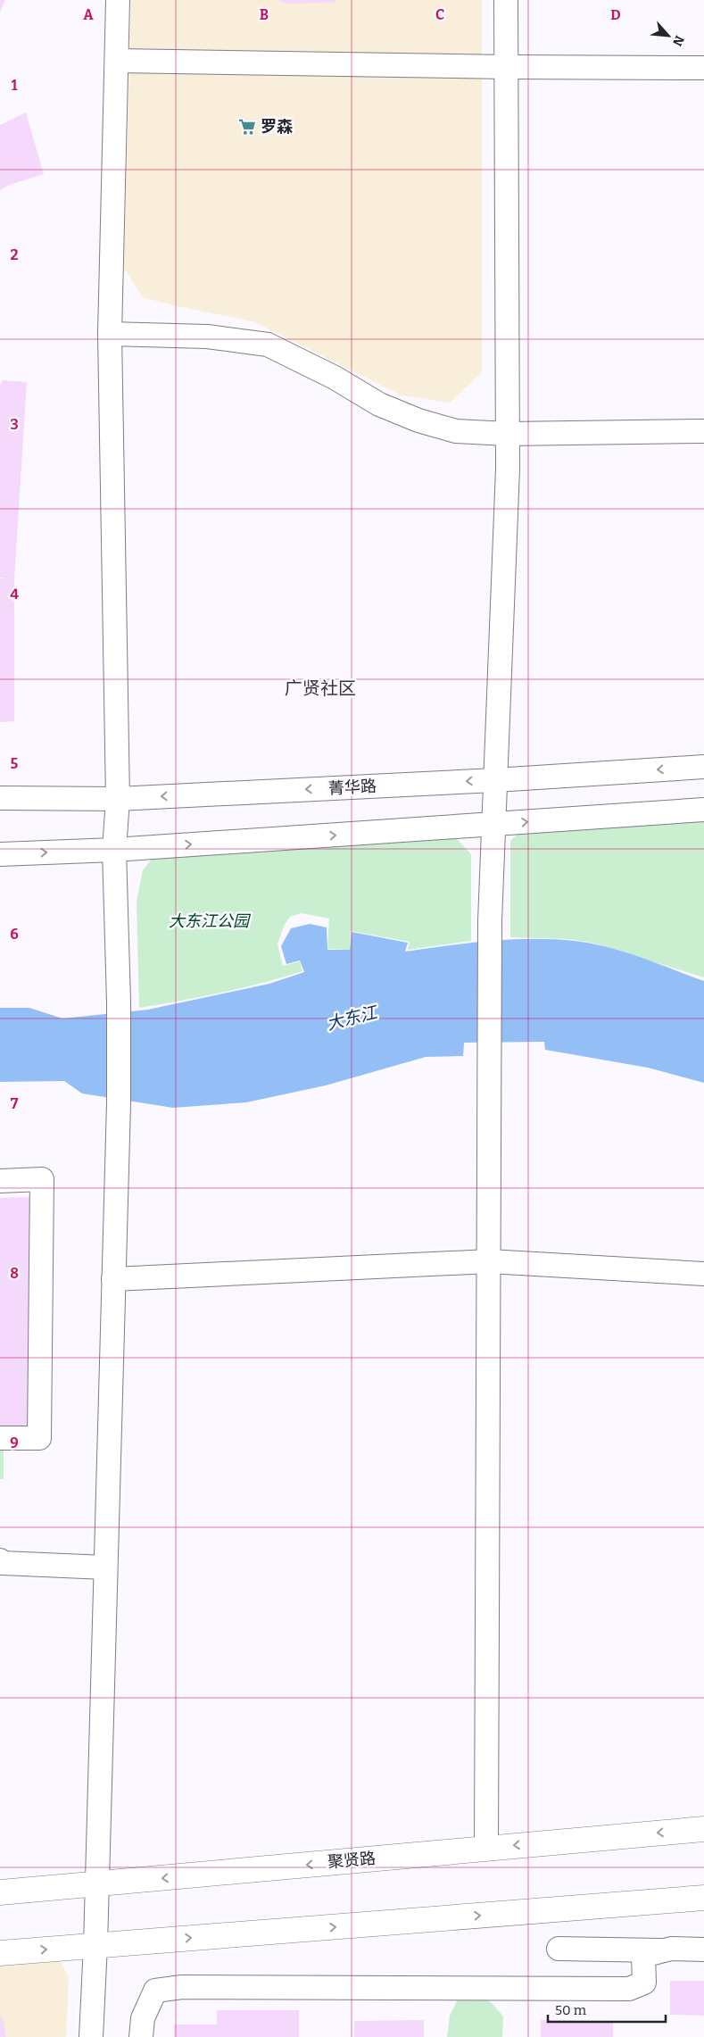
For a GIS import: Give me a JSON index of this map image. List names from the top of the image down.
{
  "streets": {
    "main road": ["聚贤路"],
    "street": ["菁华路"]
  },
  "districts": ["广贤社区"],
  "water": ["大东江"],
  "parks": ["大东江公园"],
  "places": {
    "supermarket": ["罗森"]
  },
  "scale_bar": "50 m",
  "north": "bottom right",
  "grid": {
    "columns": [
      "A",
      "B",
      "C",
      "D"
    ],
    "rows": [
      "1",
      "2",
      "3",
      "4",
      "5",
      "6",
      "7",
      "8",
      "9"
    ]
  }
}
